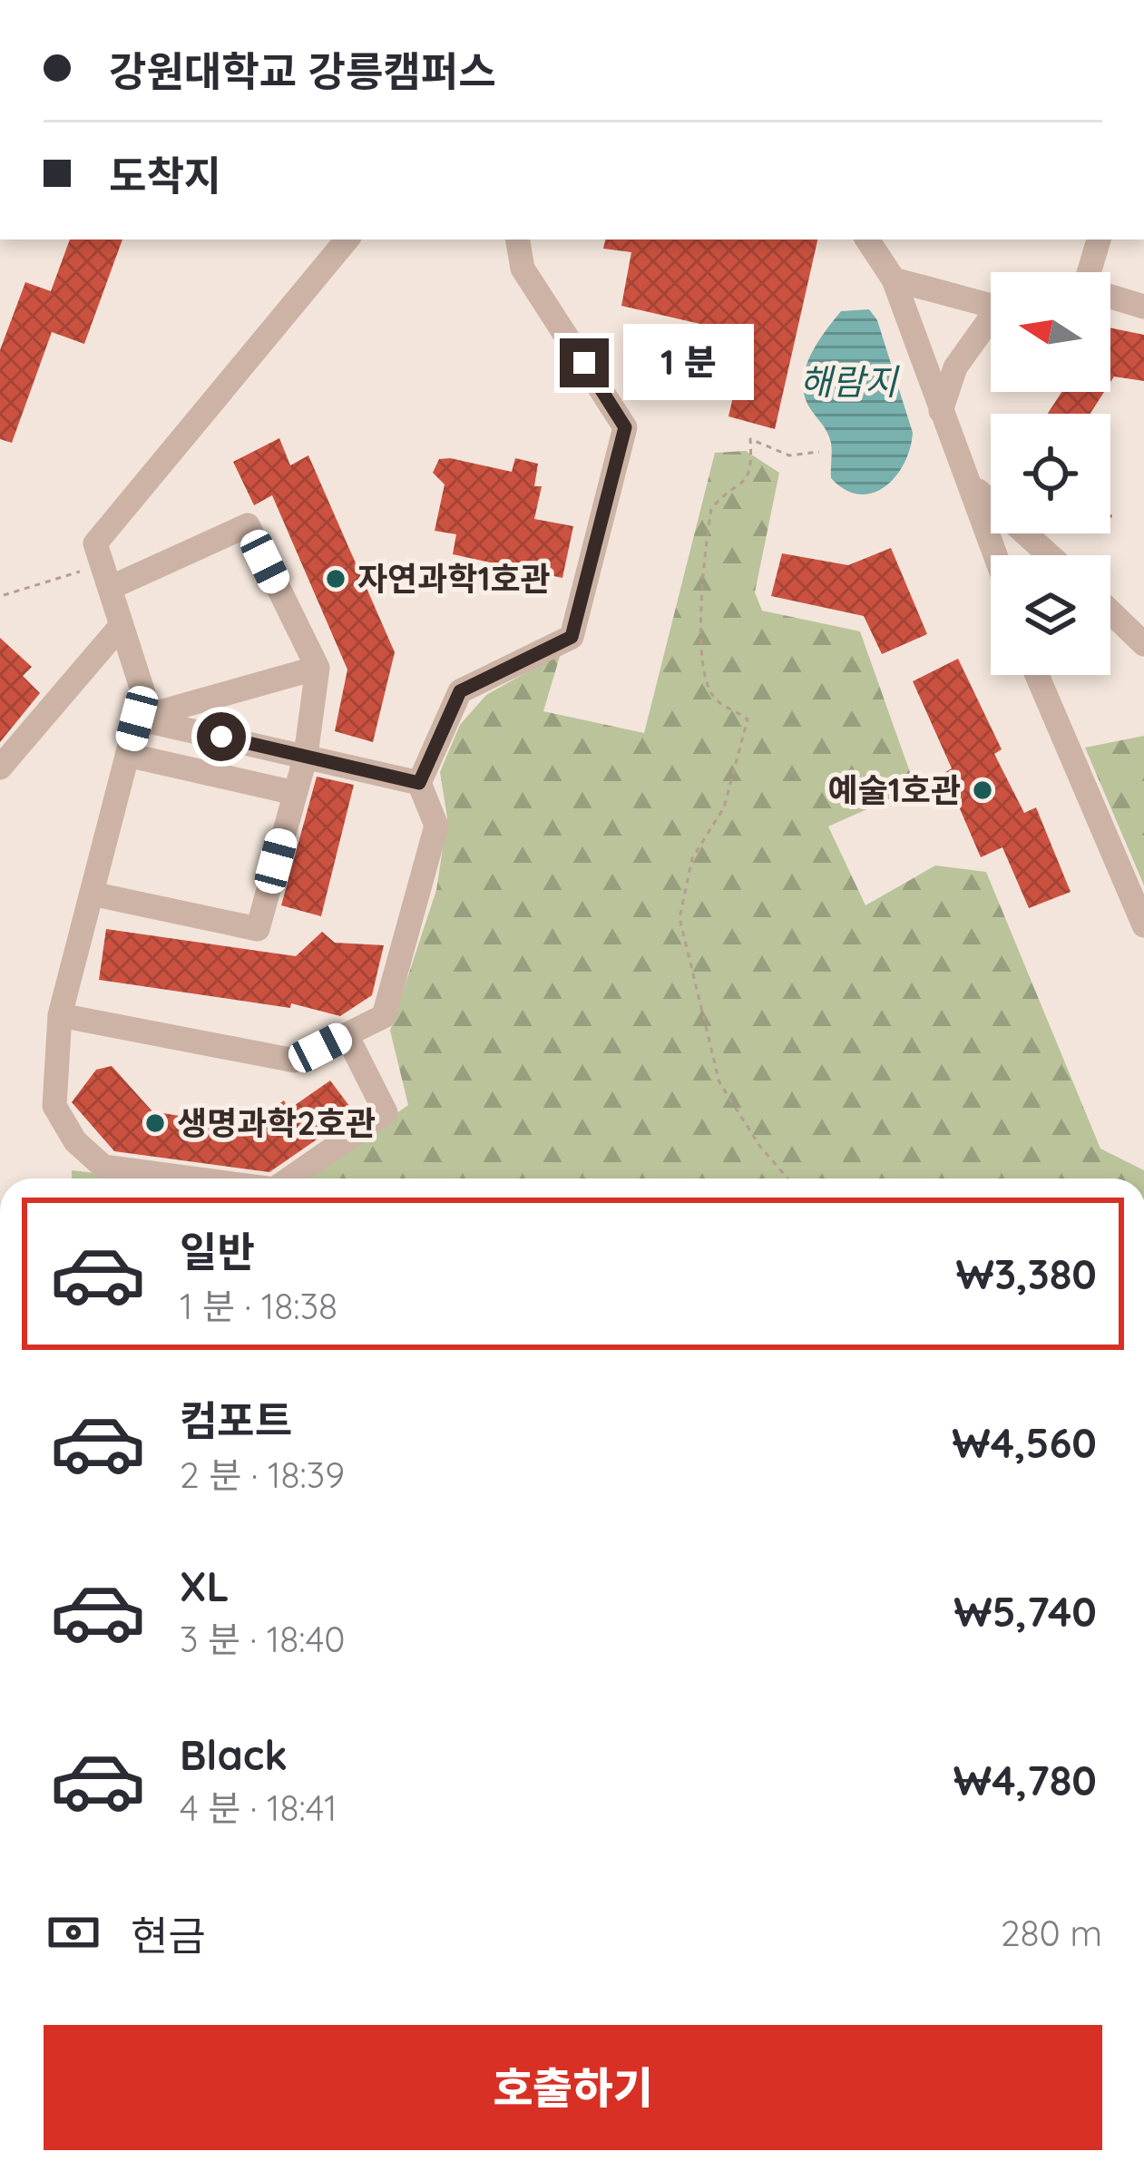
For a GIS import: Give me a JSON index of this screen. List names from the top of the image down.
{
  "water": ["해람지"],
  "places": ["자연과학1호관", "예술1호관", "생명과학2호관"],
  "north": "left",
  "page": {
    "banner": ["강원대학교 강릉캠퍼스", "도착지"],
    "bubble": "1 분",
    "list": [
      {
        "name": "일반",
        "note": "1 분 · 18:38",
        "value": "₩3,380"
      },
      {
        "name": "컴포트",
        "note": "2 분 · 18:39",
        "value": "₩4,560"
      },
      {
        "name": "XL",
        "note": "3 분 · 18:40",
        "value": "₩5,740"
      },
      {
        "name": "Black",
        "note": "4 분 · 18:41",
        "value": "₩4,780"
      }
    ],
    "pay": ["현금", "280 m"],
    "buttons": "호출하기"
  }
}
